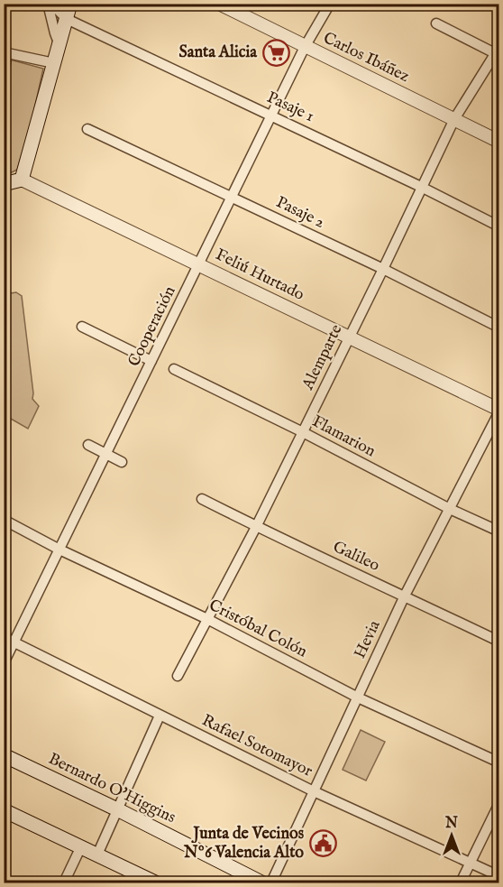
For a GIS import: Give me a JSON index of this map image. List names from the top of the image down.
{
  "streets": {
    "main road": ["Bernardo O'Higgins"],
    "street": [
      "Carlos Ibáñez",
      "Pasaje 1",
      "Pasaje 2",
      "Feliú Hurtado",
      "Cooperación",
      "Alemparte",
      "Flamarion",
      "Galileo",
      "Cristóbal Colón",
      "Hevia",
      "Rafael Sotomayor"
    ]
  },
  "crossings": [
    ["Carlos Ibáñez", "Cooperación"],
    ["Carlos Ibáñez", "Alemparte"],
    ["Pasaje 1", "Cooperación"],
    ["Pasaje 1", "Alemparte"],
    ["Pasaje 2", "Cooperación"],
    ["Pasaje 2", "Alemparte"],
    ["Feliú Hurtado", "Cooperación"],
    ["Feliú Hurtado", "Alemparte"],
    ["Feliú Hurtado", "Hevia"],
    ["Cooperación", "Cristóbal Colón"],
    ["Cooperación", "Rafael Sotomayor"],
    ["Alemparte", "Flamarion"],
    ["Alemparte", "Galileo"],
    ["Alemparte", "Cristóbal Colón"],
    ["Flamarion", "Hevia"],
    ["Galileo", "Hevia"],
    ["Cristóbal Colón", "Hevia"],
    ["Hevia", "Rafael Sotomayor"]
  ],
  "places": {
    "supermarket": ["Santa Alicia"],
    "public building": ["Junta de Vecinos Nº6 Valencia Alto"]
  },
  "north": "top"
}
